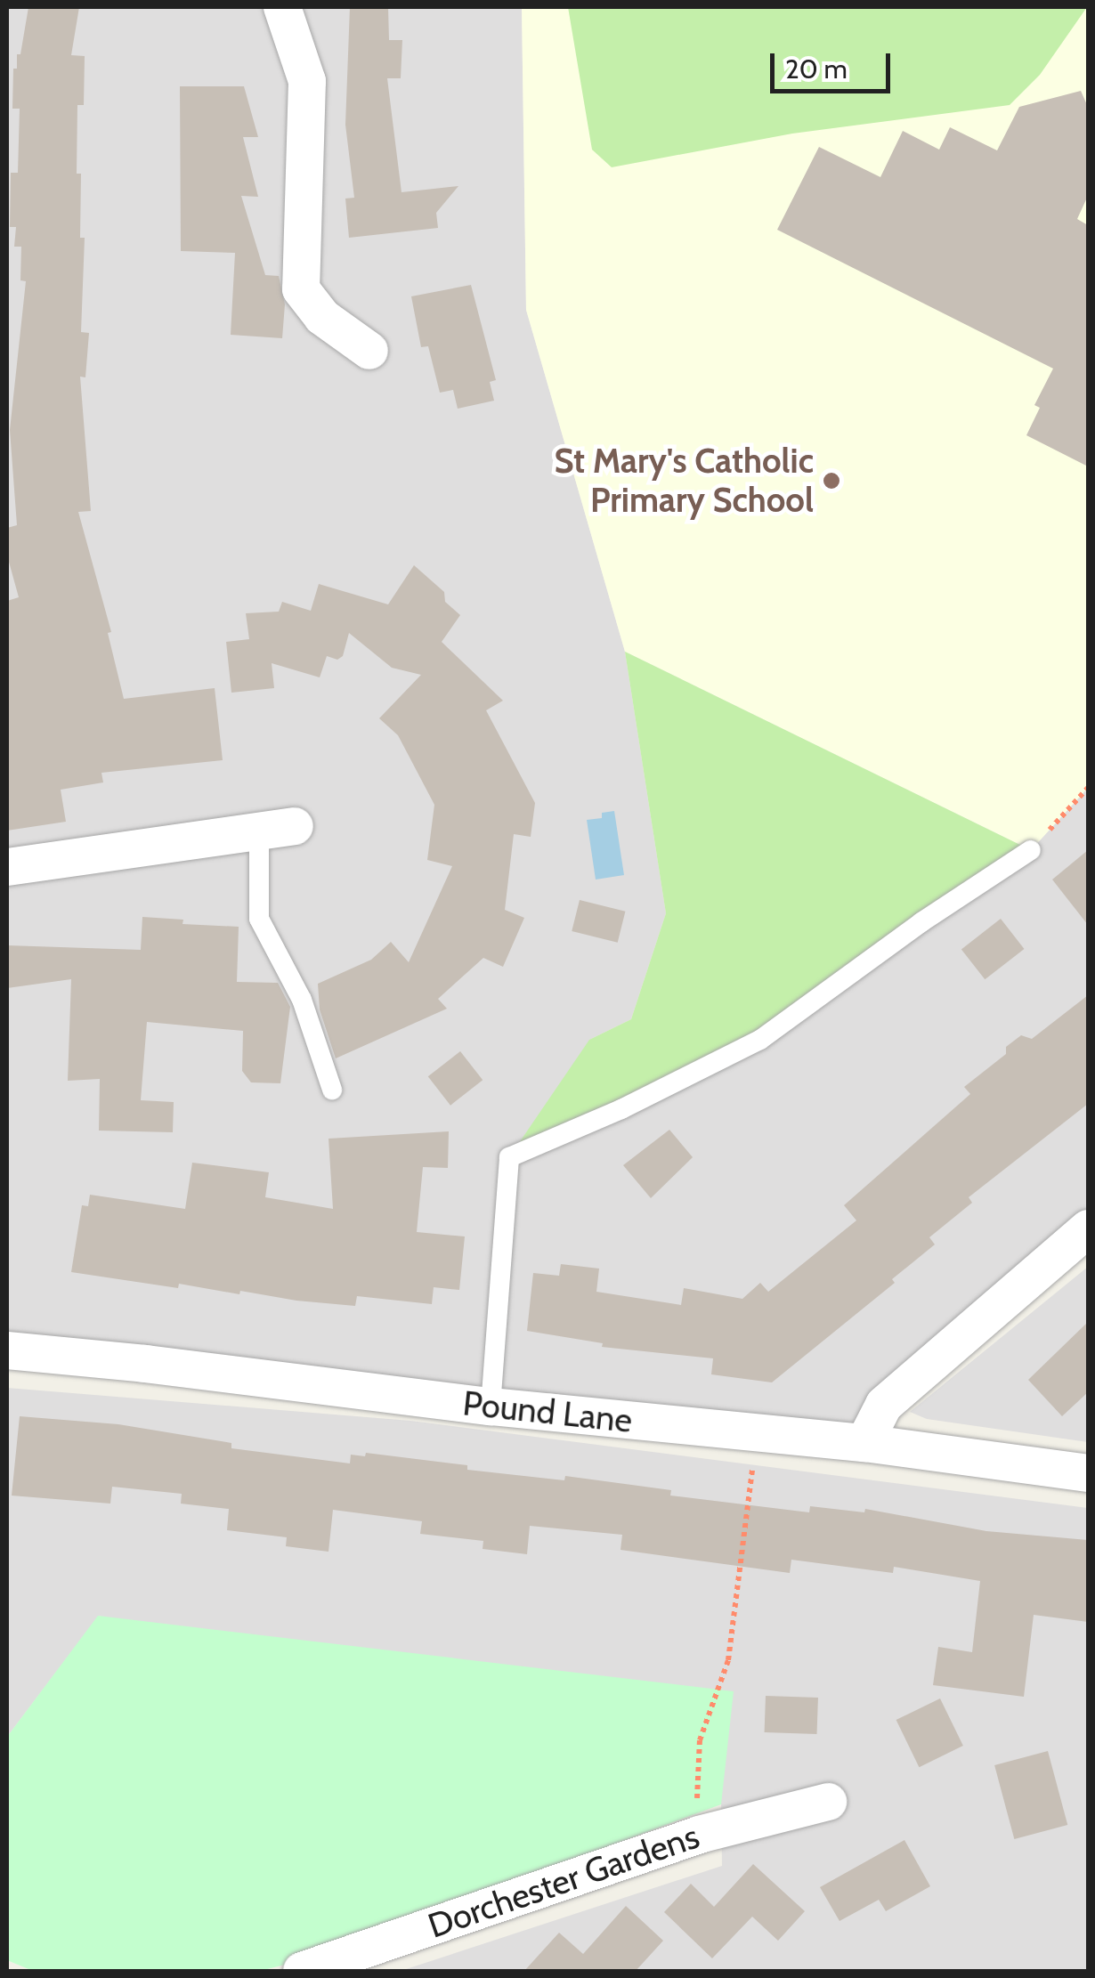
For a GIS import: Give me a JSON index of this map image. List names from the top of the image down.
{
  "streets": {
    "street": ["Pound Lane", "Dorchester Gardens"]
  },
  "places": ["St Mary's Catholic Primary School"],
  "scale_bar": "20 m"
}
